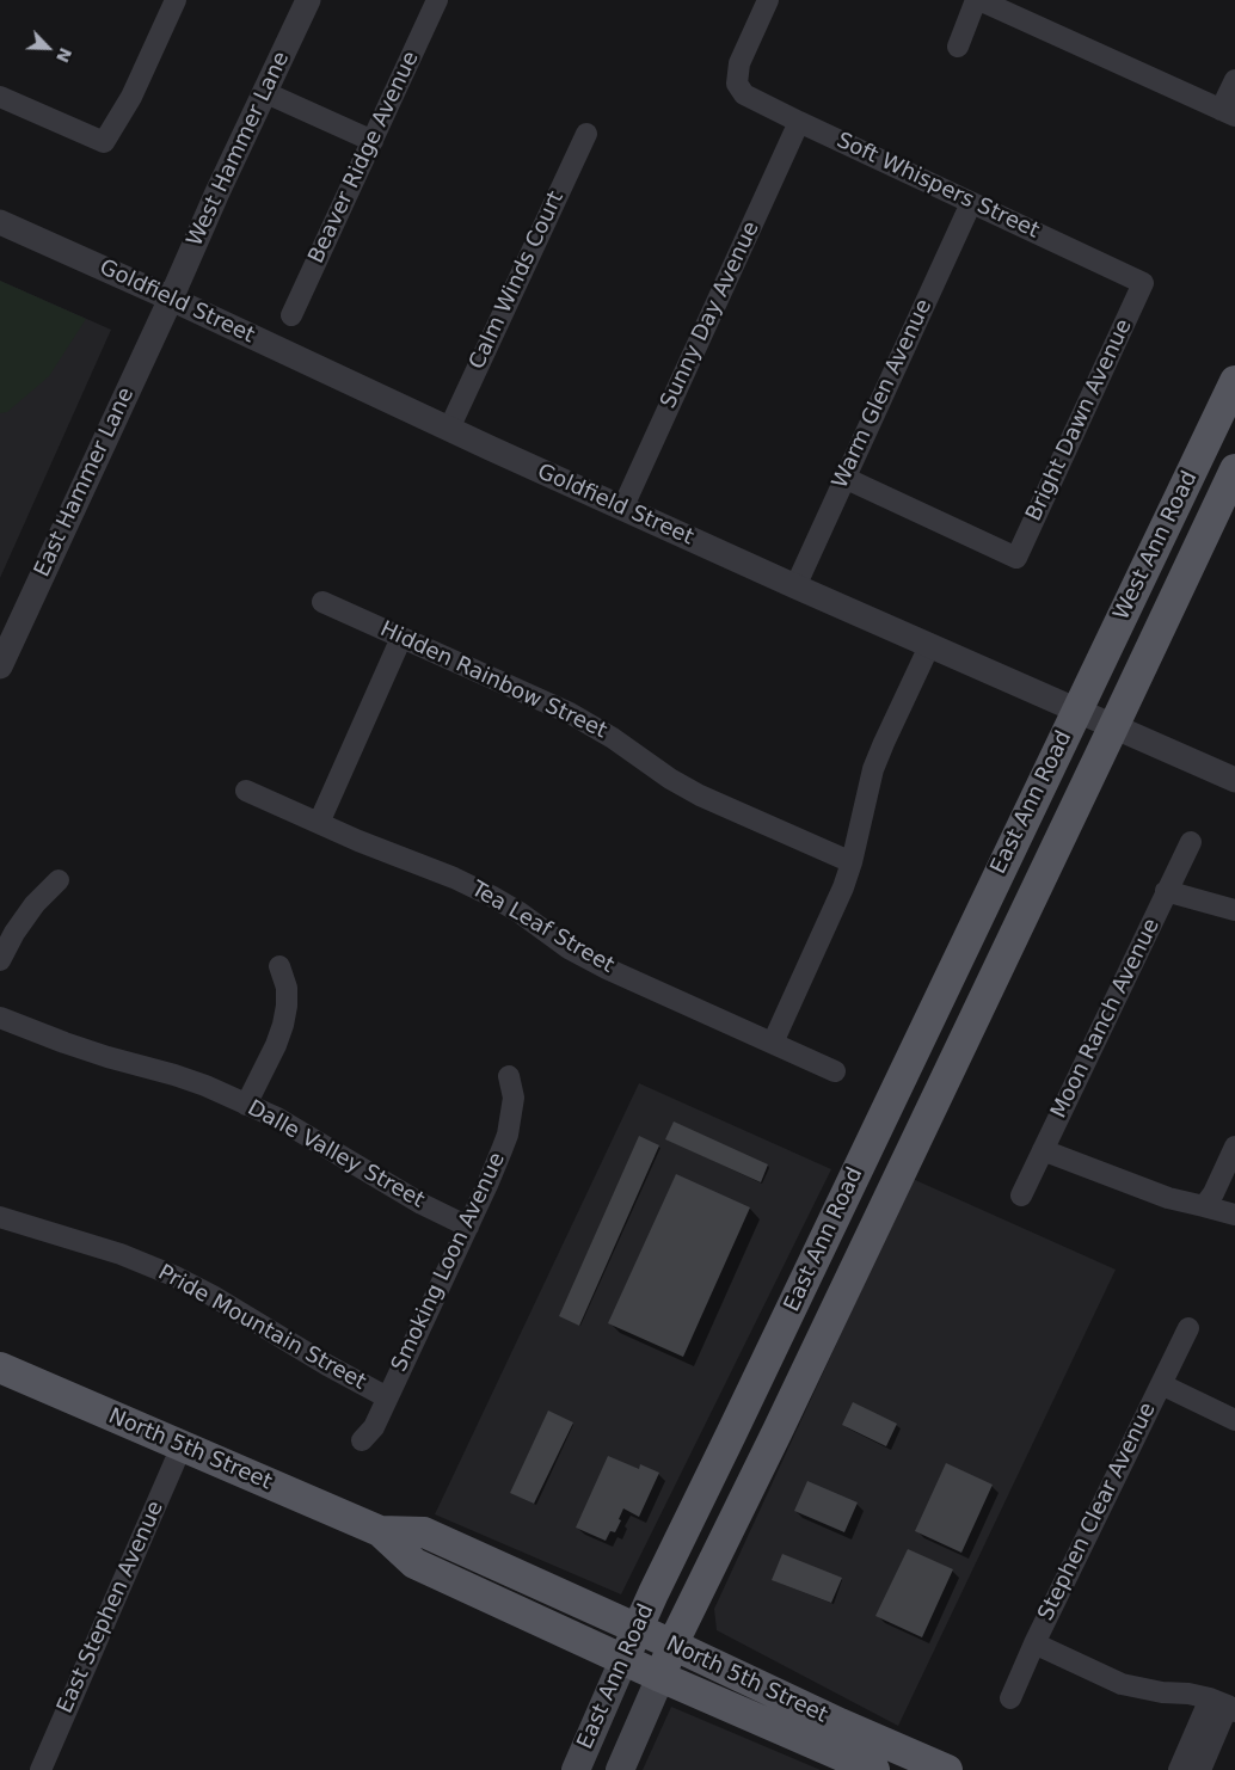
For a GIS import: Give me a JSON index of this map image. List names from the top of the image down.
{
  "streets": {
    "main road": ["West Ann Road", "East Ann Road", "North 5th Street"],
    "street": [
      "West Hammer Lane",
      "Beaver Ridge Avenue",
      "Soft Whispers Street",
      "Calm Winds Court",
      "Goldfield Street",
      "Sunny Day Avenue",
      "Warm Glen Avenue",
      "Bright Dawn Avenue",
      "East Hammer Lane",
      "Hidden Rainbow Street",
      "Tea Leaf Street",
      "Moon Ranch Avenue",
      "Dalle Valley Street",
      "Smoking Loon Avenue",
      "Pride Mountain Street",
      "Stephen Clear Avenue",
      "East Stephen Avenue"
    ]
  },
  "crossings": [
    ["West Hammer Lane", "Goldfield Street"],
    ["West Hammer Lane", "East Hammer Lane"],
    ["Soft Whispers Street", "Sunny Day Avenue"],
    ["Soft Whispers Street", "Warm Glen Avenue"],
    ["Soft Whispers Street", "Bright Dawn Avenue"],
    ["Calm Winds Court", "Goldfield Street"],
    ["Goldfield Street", "Sunny Day Avenue"],
    ["Goldfield Street", "Warm Glen Avenue"],
    ["Goldfield Street", "East Hammer Lane"],
    ["Goldfield Street", "West Ann Road"],
    ["Goldfield Street", "East Ann Road"],
    ["Warm Glen Avenue", "Bright Dawn Avenue"],
    ["West Ann Road", "East Ann Road"],
    ["East Ann Road", "North 5th Street"],
    ["Dalle Valley Street", "Smoking Loon Avenue"],
    ["Smoking Loon Avenue", "Pride Mountain Street"],
    ["North 5th Street", "East Stephen Avenue"]
  ],
  "north": "bottom right"
}
